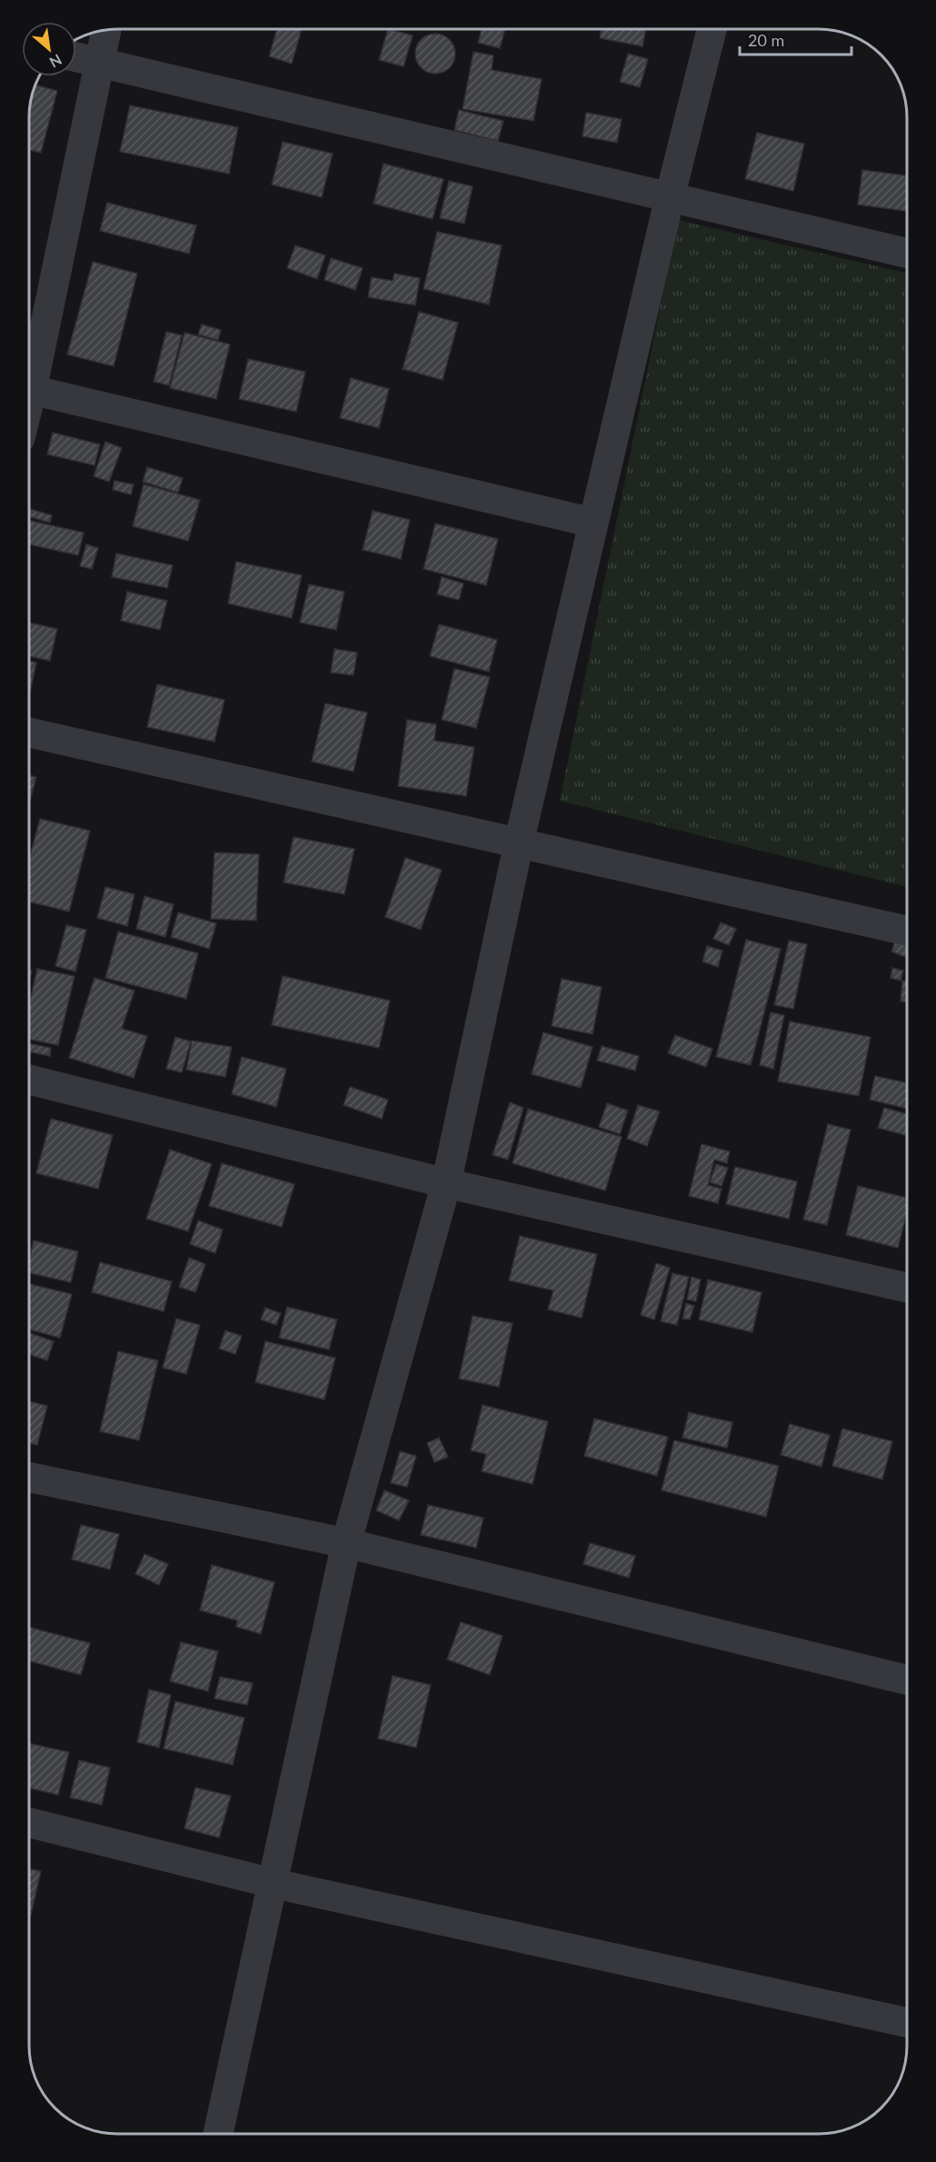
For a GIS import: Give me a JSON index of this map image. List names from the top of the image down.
{
  "scale_bar": "20 m",
  "north": "bottom right"
}
